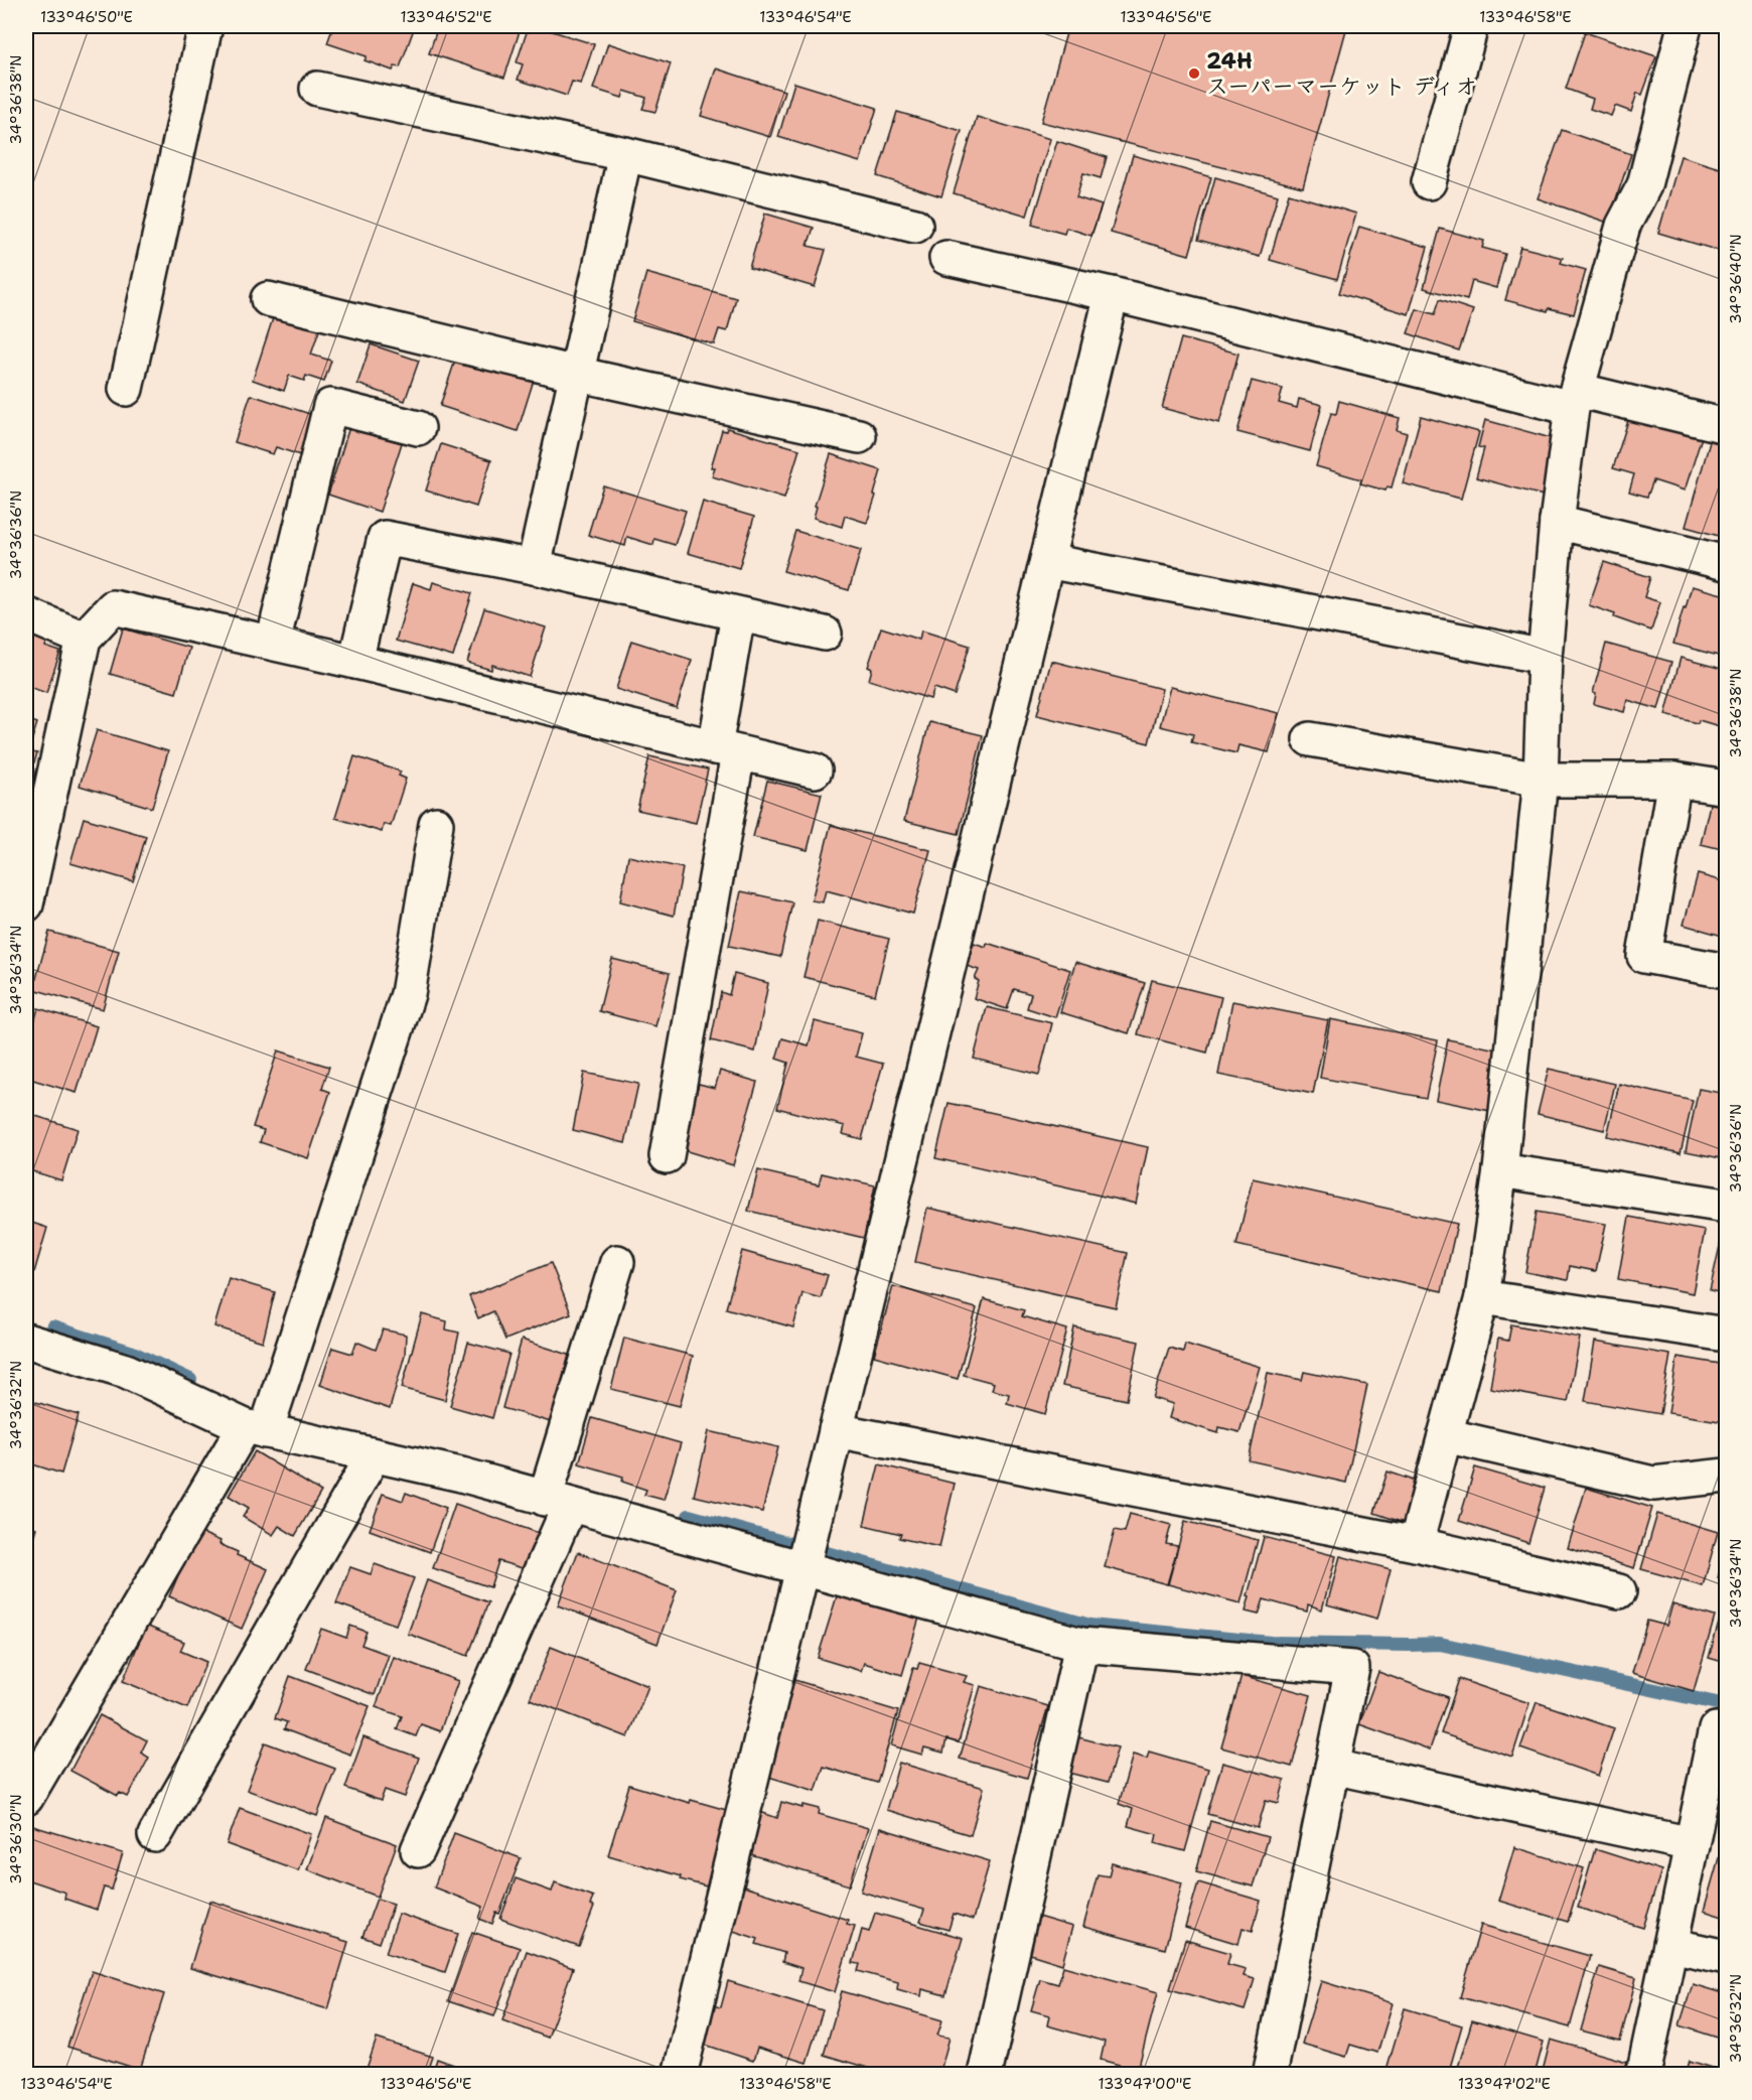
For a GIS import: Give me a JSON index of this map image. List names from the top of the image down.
{
  "places": ["24H スーパーマーケット ディオ"],
  "coordinates": [
    "133°46'50\"E",
    "133°46'52\"E",
    "133°46'54\"E",
    "133°46'56\"E",
    "133°46'58\"E",
    "34°36'38\"N",
    "34°36'40\"N",
    "34°36'36\"N",
    "34°36'34\"N",
    "34°36'32\"N",
    "34°36'30\"N",
    "133°47'00\"E",
    "133°47'02\"E"
  ]
}
